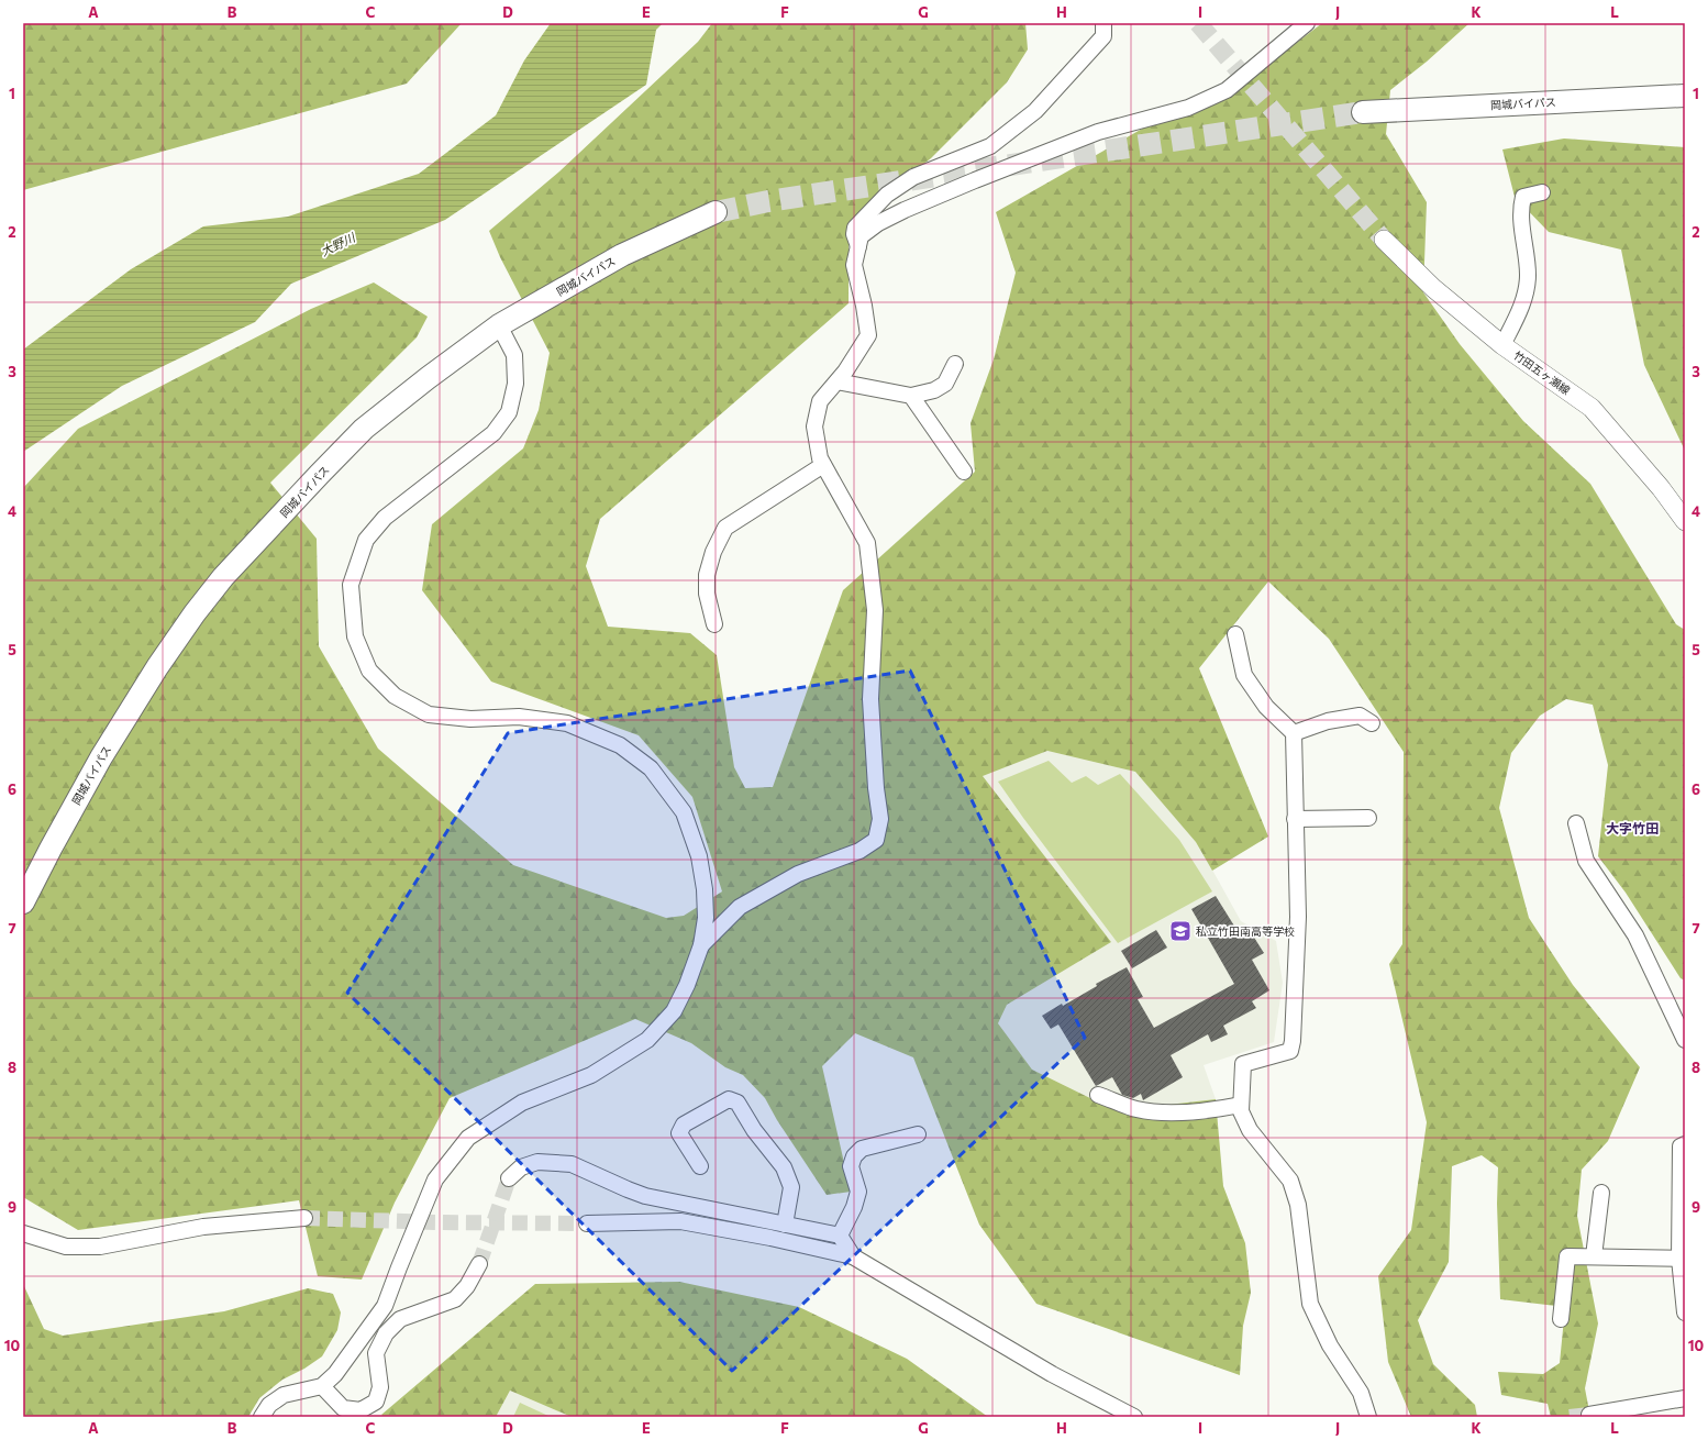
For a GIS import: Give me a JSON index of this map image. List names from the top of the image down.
{
  "streets": {
    "highway": ["岡城バイパス"],
    "main road": ["竹田五ヶ瀬線"]
  },
  "districts": ["大字竹田"],
  "water": ["大野川"],
  "places": {
    "school or university": ["私立竹田南高等学校"]
  },
  "grid": {
    "columns": [
      "A",
      "B",
      "C",
      "D",
      "E",
      "F",
      "G",
      "H",
      "I",
      "J",
      "K",
      "L"
    ],
    "rows": [
      "1",
      "2",
      "3",
      "4",
      "5",
      "6",
      "7",
      "8",
      "9",
      "10"
    ]
  }
}
